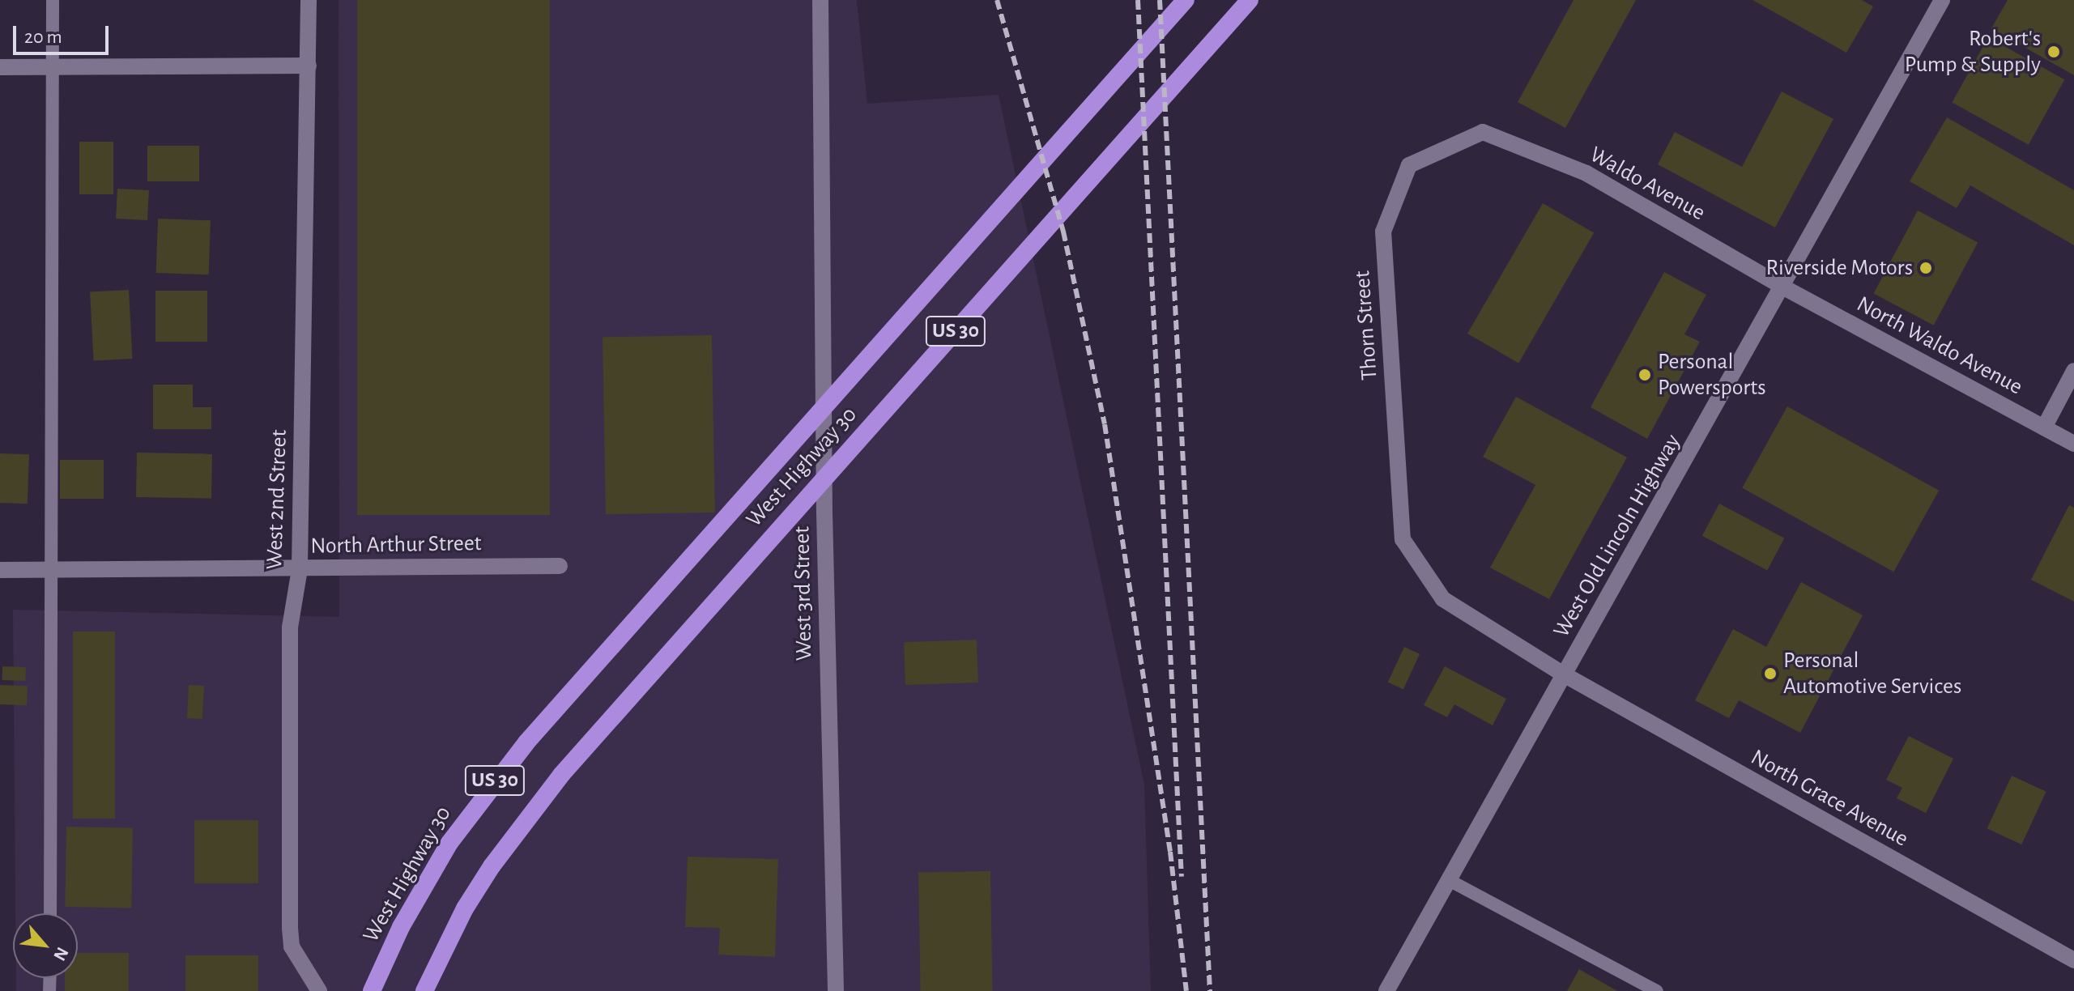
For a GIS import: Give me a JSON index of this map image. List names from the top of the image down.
{
  "streets": {
    "highway": ["US 30", "West Highway 30"],
    "street": [
      "Waldo Avenue",
      "Thorn Street",
      "North Waldo Avenue",
      "West 2nd Street",
      "West Old Lincoln Highway",
      "North Arthur Street",
      "West 3rd Street",
      "North Grace Avenue"
    ]
  },
  "crossings": [
    ["Waldo Avenue", "Thorn Street"],
    ["Waldo Avenue", "North Waldo Avenue"],
    ["Waldo Avenue", "West Old Lincoln Highway"],
    ["Thorn Street", "West Old Lincoln Highway"],
    ["Thorn Street", "North Grace Avenue"],
    ["North Waldo Avenue", "West Old Lincoln Highway"],
    ["West 2nd Street", "North Arthur Street"],
    ["West Old Lincoln Highway", "North Grace Avenue"]
  ],
  "places": [
    "Robert's Pump & Supply",
    "Riverside Motors",
    "Personal Powersports",
    "Personal Automotive Services"
  ],
  "scale_bar": "20 m",
  "north": "bottom right"
}
